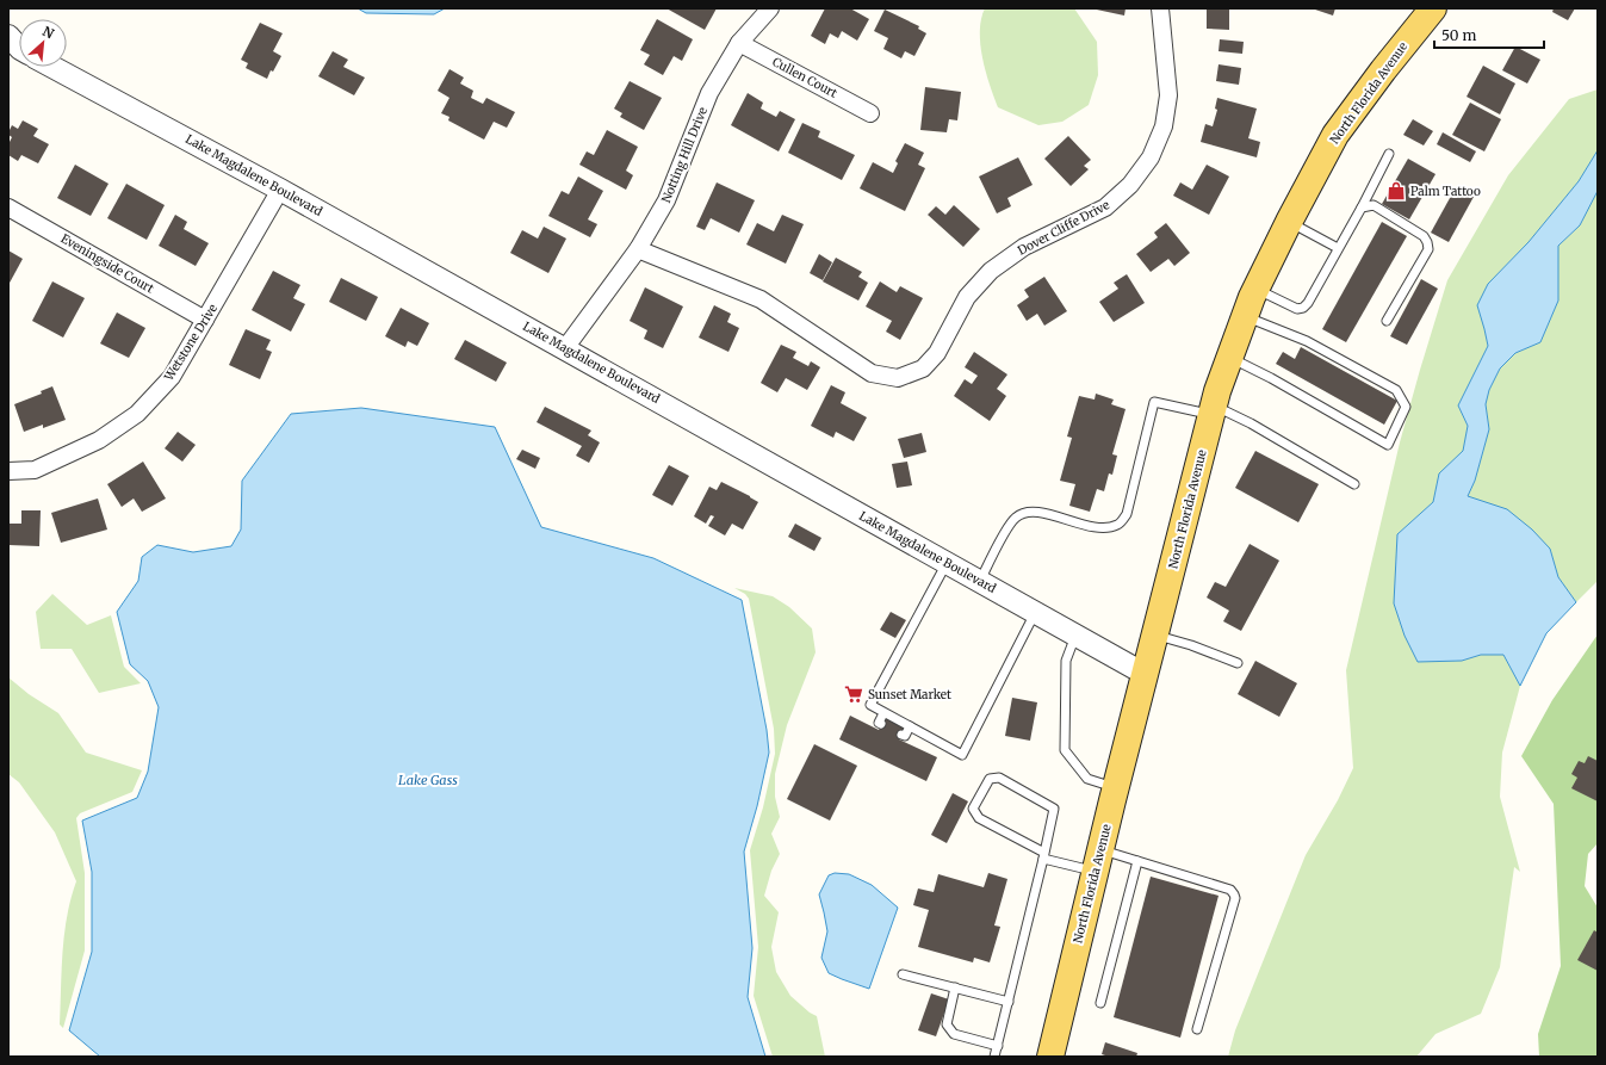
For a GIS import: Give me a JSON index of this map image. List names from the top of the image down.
{
  "streets": {
    "main road": ["North Florida Avenue"],
    "street": [
      "Cullen Court",
      "Notting Hill Drive",
      "Lake Magdalene Boulevard",
      "Dover Cliffe Drive",
      "Eveningside Court",
      "Wetstone Drive"
    ]
  },
  "crossings": [
    ["Cullen Court", "Notting Hill Drive"],
    ["North Florida Avenue", "Lake Magdalene Boulevard"],
    ["Notting Hill Drive", "Lake Magdalene Boulevard"],
    ["Notting Hill Drive", "Dover Cliffe Drive"],
    ["Lake Magdalene Boulevard", "Wetstone Drive"],
    ["Eveningside Court", "Wetstone Drive"]
  ],
  "water": ["Lake Gass"],
  "places": {
    "shop": ["Palm Tattoo"],
    "supermarket": ["Sunset Market"]
  },
  "scale_bar": "50 m",
  "north": "top right"
}
